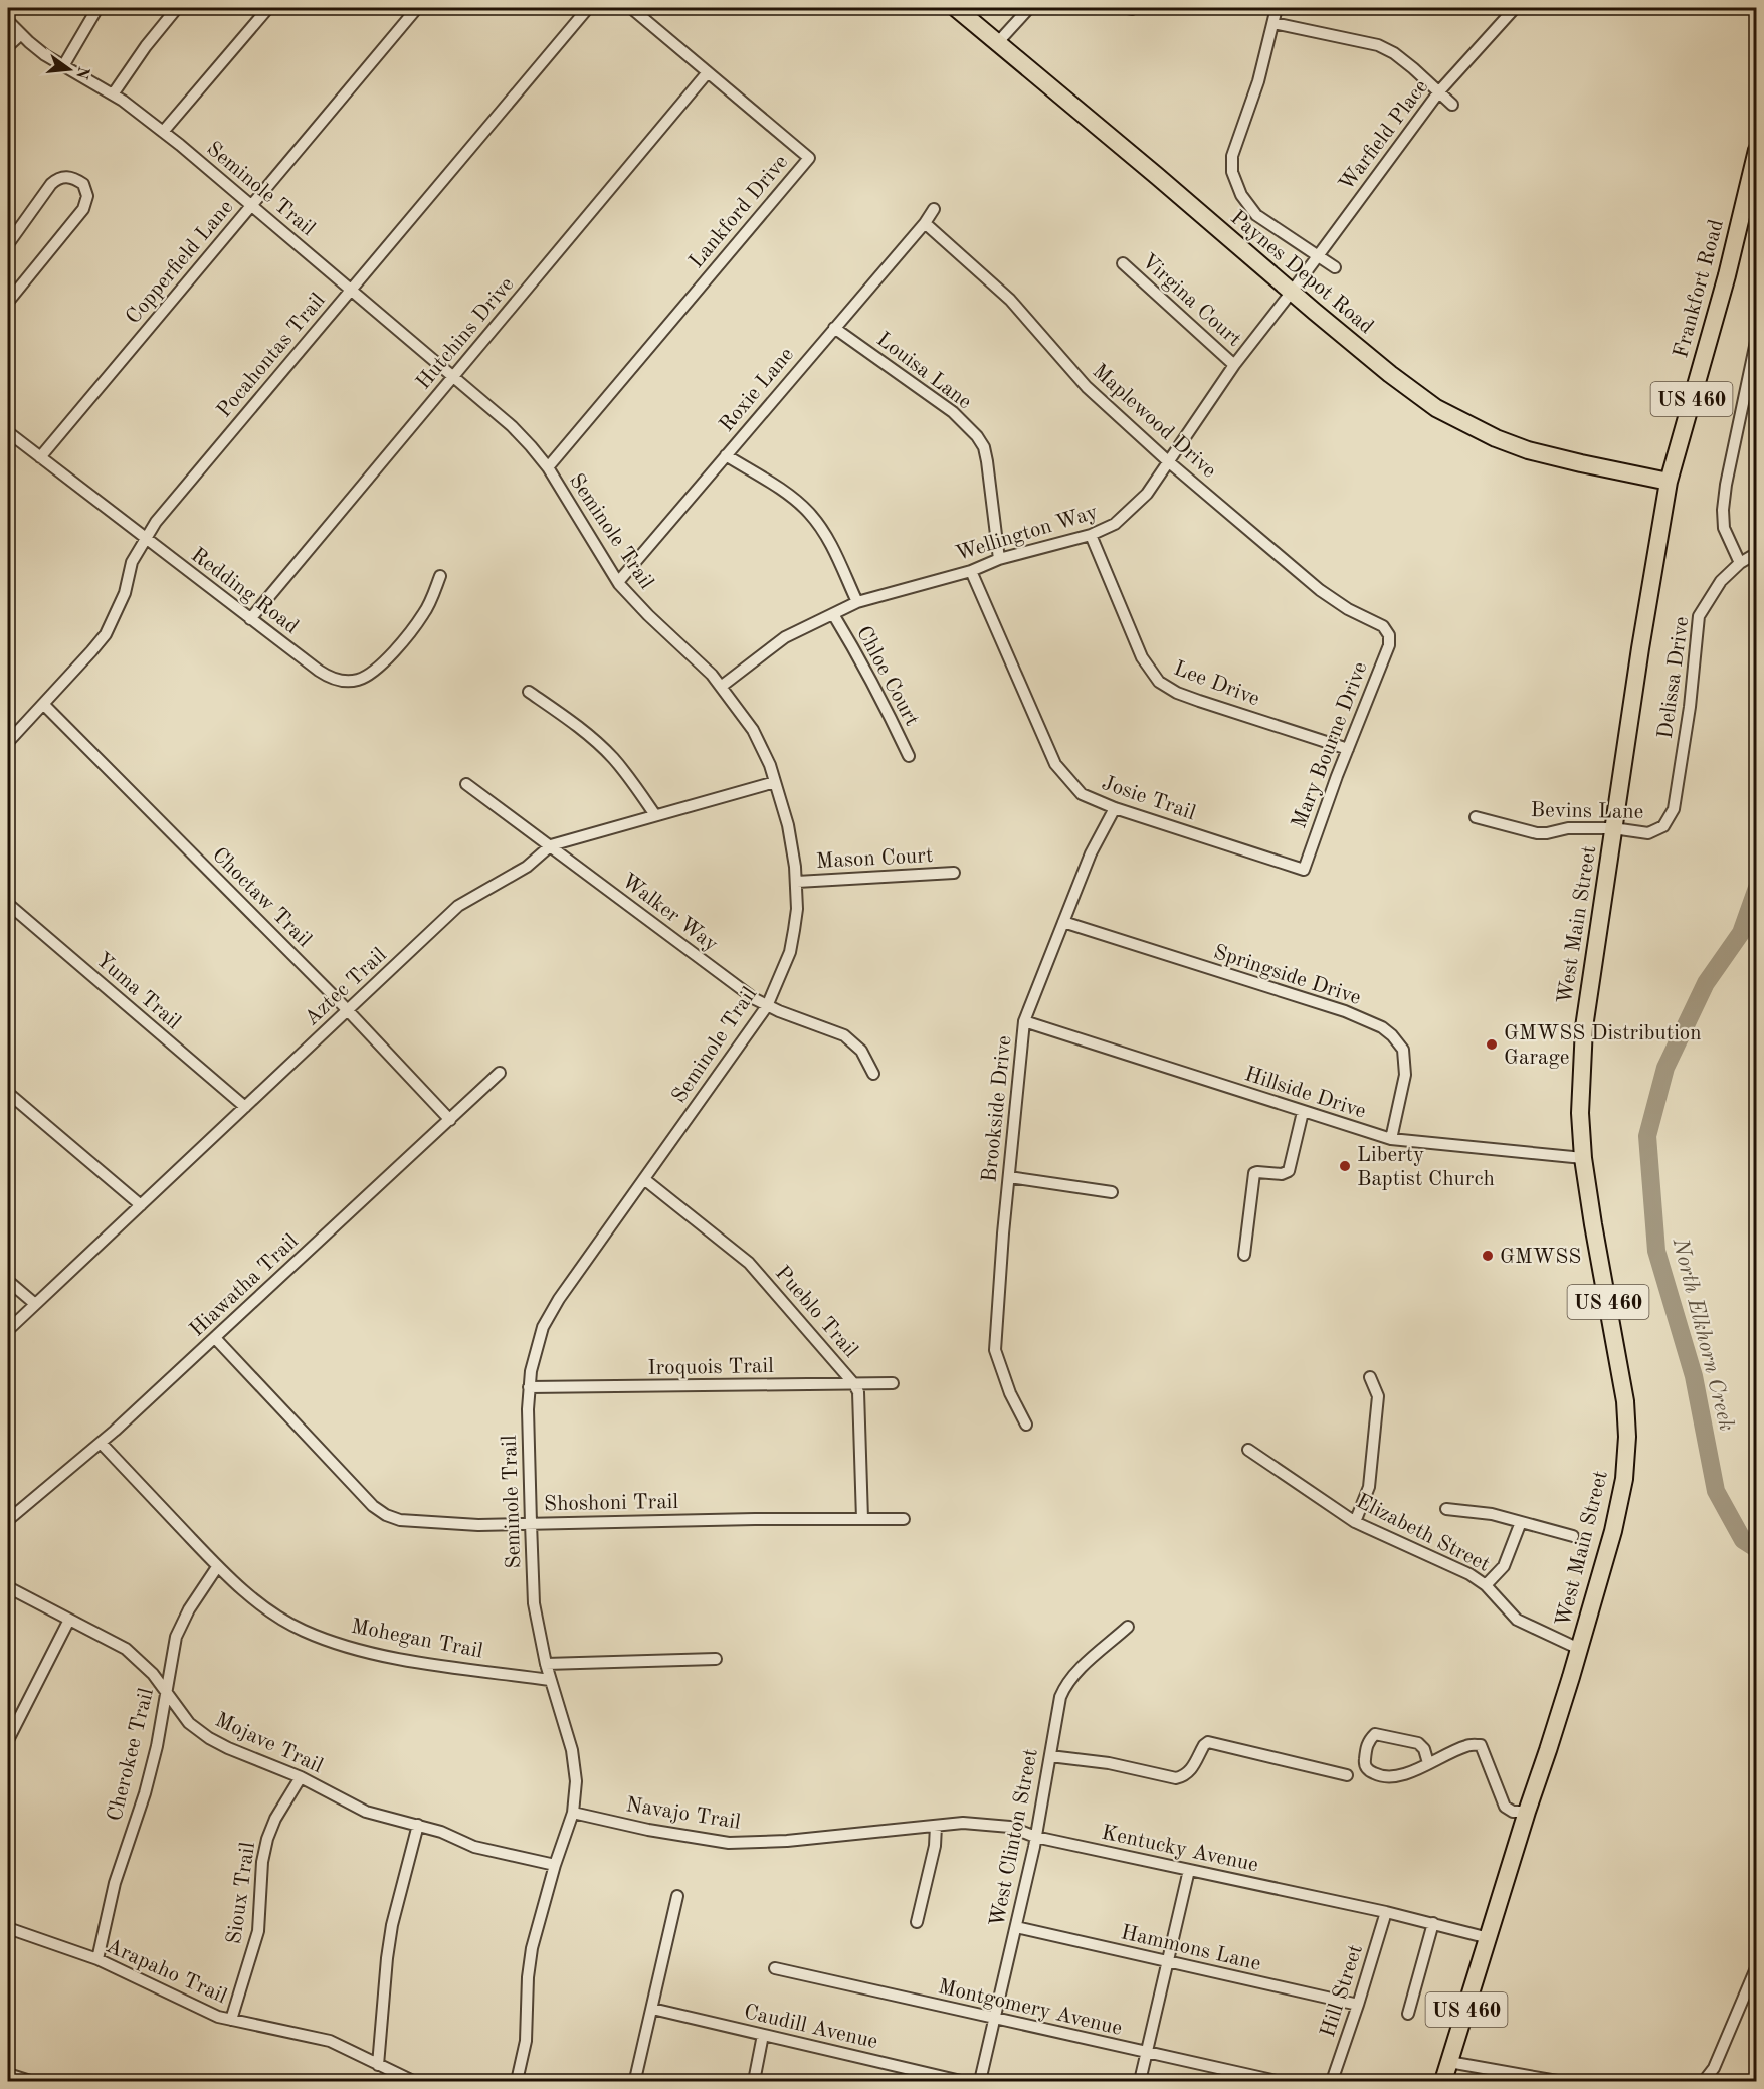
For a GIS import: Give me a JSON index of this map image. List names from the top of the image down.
{
  "streets": {
    "main road": [
      "Paynes Depot Road",
      "Frankfort Road",
      "US 460",
      "West Main Street"
    ],
    "street": [
      "Warfield Place",
      "Seminole Trail",
      "Lankford Drive",
      "Copperfield Lane",
      "Virgina Court",
      "Hutchins Drive",
      "Pocahontas Trail",
      "Louisa Lane",
      "Roxie Lane",
      "Maplewood Drive",
      "Wellington Way",
      "Redding Road",
      "Chloe Court",
      "Delissa Drive",
      "Lee Drive",
      "Mary Bourne Drive",
      "Josie Trail",
      "Bevins Lane",
      "Mason Court",
      "Choctaw Trail",
      "Walker Way",
      "Springside Drive",
      "Aztec Trail",
      "Yuma Trail",
      "Hillside Drive",
      "Brookside Drive",
      "Hiawatha Trail",
      "Pueblo Trail",
      "Iroquois Trail",
      "Shoshoni Trail",
      "Elizabeth Street",
      "Mohegan Trail",
      "Mojave Trail",
      "Cherokee Trail",
      "Navajo Trail",
      "West Clinton Street",
      "Kentucky Avenue",
      "Sioux Trail",
      "Hammons Lane",
      "Arapaho Trail",
      "Hill Street",
      "Montgomery Avenue",
      "Caudill Avenue"
    ]
  },
  "crossings": [
    ["Warfield Place", "Paynes Depot Road"],
    ["Warfield Place", "Wellington Way"],
    ["Seminole Trail", "Lankford Drive"],
    ["Seminole Trail", "Copperfield Lane"],
    ["Seminole Trail", "Hutchins Drive"],
    ["Seminole Trail", "Pocahontas Trail"],
    ["Seminole Trail", "Roxie Lane"],
    ["Seminole Trail", "Wellington Way"],
    ["Seminole Trail", "Mason Court"],
    ["Seminole Trail", "Walker Way"],
    ["Seminole Trail", "Aztec Trail"],
    ["Seminole Trail", "Pueblo Trail"],
    ["Seminole Trail", "Iroquois Trail"],
    ["Seminole Trail", "Shoshoni Trail"],
    ["Seminole Trail", "Mohegan Trail"],
    ["Seminole Trail", "Mojave Trail"],
    ["Seminole Trail", "Navajo Trail"],
    ["Lankford Drive", "Hutchins Drive"],
    ["Copperfield Lane", "Redding Road"],
    ["Paynes Depot Road", "Frankfort Road"],
    ["Paynes Depot Road", "Wellington Way"],
    ["Frankfort Road", "West Main Street"],
    ["Virgina Court", "Wellington Way"],
    ["Hutchins Drive", "Redding Road"],
    ["Pocahontas Trail", "Redding Road"],
    ["Pocahontas Trail", "Choctaw Trail"],
    ["Louisa Lane", "Roxie Lane"],
    ["Louisa Lane", "Wellington Way"],
    ["Roxie Lane", "Maplewood Drive"],
    ["Maplewood Drive", "Wellington Way"],
    ["Maplewood Drive", "Mary Bourne Drive"],
    ["Wellington Way", "Chloe Court"],
    ["Wellington Way", "Lee Drive"],
    ["Wellington Way", "Josie Trail"],
    ["Delissa Drive", "Bevins Lane"],
    ["Lee Drive", "Mary Bourne Drive"],
    ["Mary Bourne Drive", "Josie Trail"],
    ["Josie Trail", "Brookside Drive"],
    ["Bevins Lane", "West Main Street"],
    ["Choctaw Trail", "Aztec Trail"],
    ["Choctaw Trail", "Hiawatha Trail"],
    ["Walker Way", "Aztec Trail"],
    ["West Main Street", "Hillside Drive"],
    ["West Main Street", "Elizabeth Street"],
    ["West Main Street", "Kentucky Avenue"],
    ["Springside Drive", "Hillside Drive"],
    ["Springside Drive", "Brookside Drive"],
    ["Aztec Trail", "Yuma Trail"],
    ["Hillside Drive", "Brookside Drive"],
    ["Hiawatha Trail", "Shoshoni Trail"],
    ["Hiawatha Trail", "Mohegan Trail"],
    ["Pueblo Trail", "Iroquois Trail"],
    ["Pueblo Trail", "Shoshoni Trail"],
    ["Mohegan Trail", "Cherokee Trail"],
    ["Mojave Trail", "Cherokee Trail"],
    ["Mojave Trail", "Sioux Trail"],
    ["Cherokee Trail", "Arapaho Trail"],
    ["Navajo Trail", "Kentucky Avenue"],
    ["West Clinton Street", "Kentucky Avenue"],
    ["West Clinton Street", "Hammons Lane"],
    ["West Clinton Street", "Montgomery Avenue"],
    ["Kentucky Avenue", "Hill Street"],
    ["Sioux Trail", "Arapaho Trail"],
    ["Hammons Lane", "Hill Street"]
  ],
  "water": ["North Elkhorn Creek"],
  "places": ["GMWSS Distribution Garage", "Liberty Baptist Church", "GMWSS"],
  "north": "right"
}
